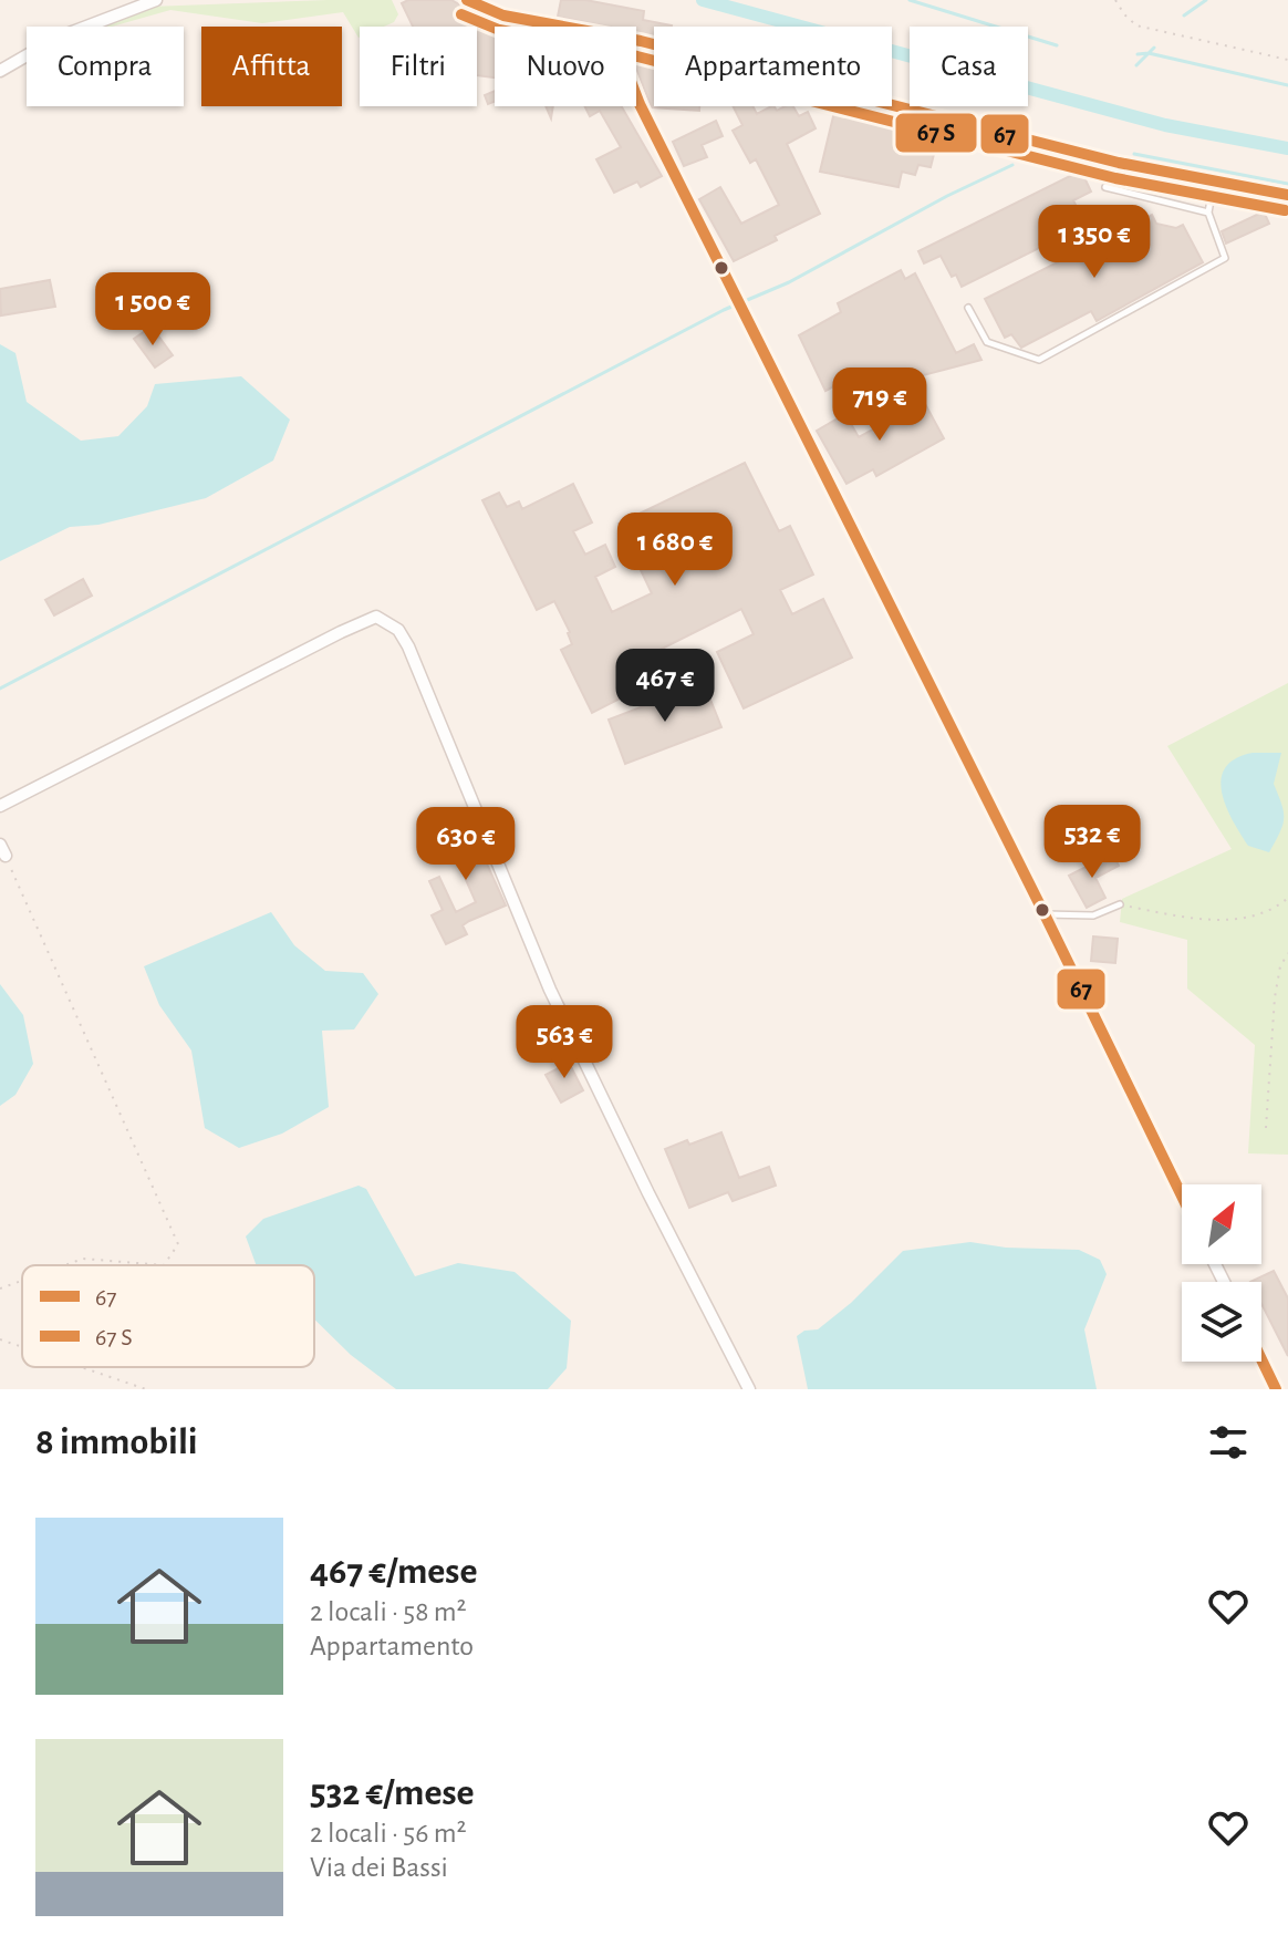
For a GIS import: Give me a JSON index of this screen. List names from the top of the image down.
{
  "lines": ["transit line 67"],
  "legend": ["67", "67 S"],
  "north": "top right",
  "page": {
    "chip": [
      "Compra",
      "Affitta",
      "Filtri",
      "Nuovo",
      "Appartamento",
      "Casa"
    ],
    "price": [
      "1 350 €",
      "1 500 €",
      "719 €",
      "1 680 €",
      "467 €",
      "532 €",
      "630 €",
      "563 €"
    ],
    "heading": "8 immobili",
    "list": [
      {
        "name": "467 €/mese",
        "note": "2 locali · 58 m² · Appartamento"
      },
      {
        "name": "532 €/mese",
        "note": "2 locali · 56 m² · Via dei Bassi"
      }
    ]
  }
}
